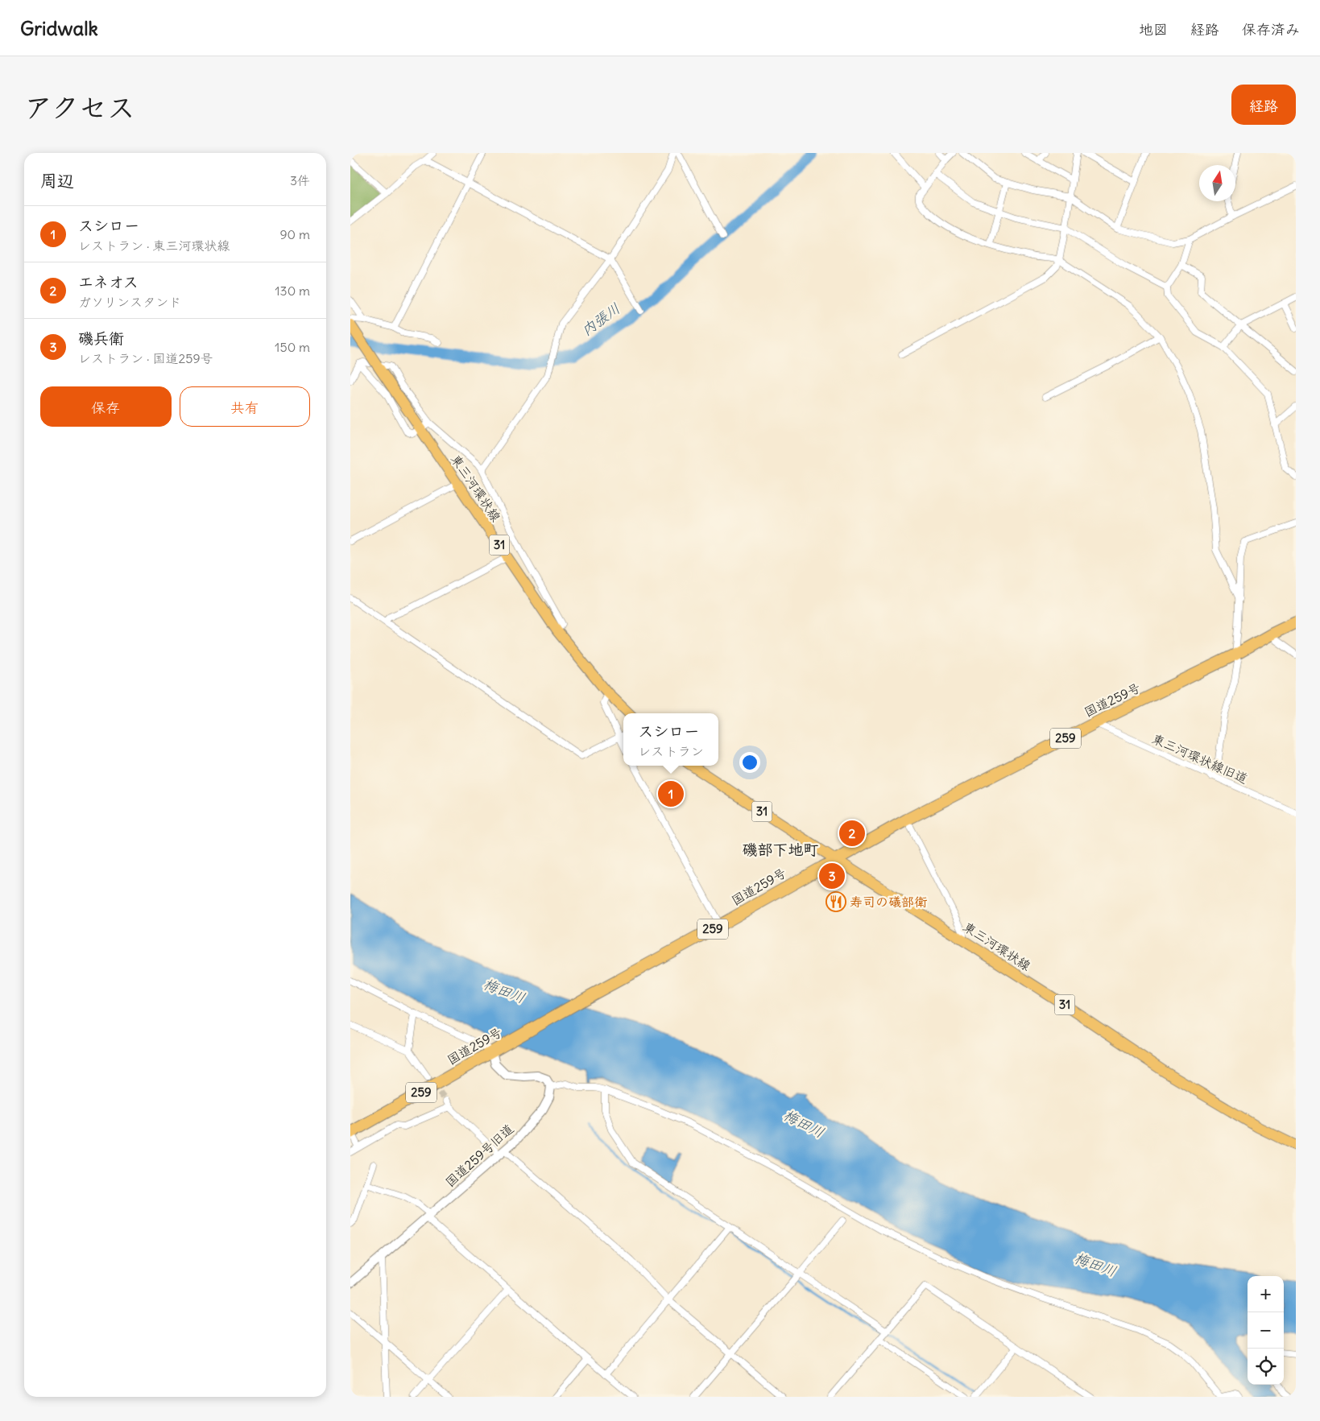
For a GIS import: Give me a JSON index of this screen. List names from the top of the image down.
{
  "streets": {
    "highway": ["国道259号", "259"],
    "main road": ["東三河環状線", "31"],
    "street": ["東三河環状線旧道", "国道259号旧道"]
  },
  "crossings": [
    ["東三河環状線", "国道259号"],
    ["国道259号", "東三河環状線旧道"]
  ],
  "districts": ["磯部下地町"],
  "water": ["内張川", "梅田川"],
  "places": {
    "restaurant": ["寿司の礒部衛"]
  },
  "north": "top",
  "page": {
    "header": "Gridwalk",
    "nav": ["地図", "経路", "保存済み"],
    "title": "アクセス",
    "buttons": [
      "経路",
      ["保存", "共有"]
    ],
    "heading": ["周辺", "3件"],
    "list": [
      {
        "mark": "1",
        "name": "スシロー",
        "note": "レストラン · 東三河環状線",
        "value": "90 m"
      },
      {
        "mark": "2",
        "name": "エネオス",
        "note": "ガソリンスタンド",
        "value": "130 m"
      },
      {
        "mark": "3",
        "name": "磯兵衛",
        "note": "レストラン · 国道259号",
        "value": "150 m"
      }
    ],
    "popup": ["スシロー", "レストラン"],
    "pins": ["1", "2", "3"],
    "map_buttons": ["+", "−"]
  }
}
